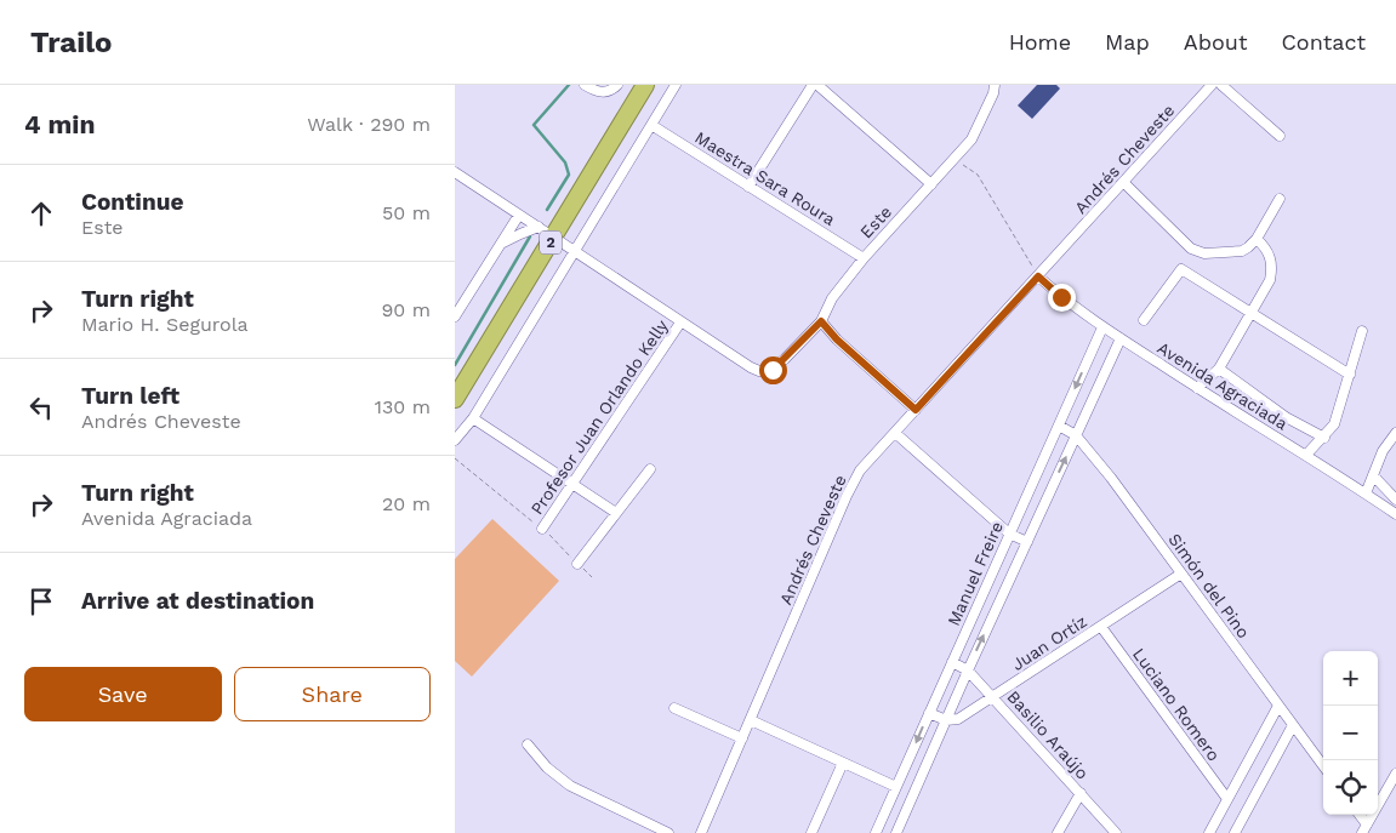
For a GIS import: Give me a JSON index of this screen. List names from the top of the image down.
{
  "streets": {
    "highway": ["2"],
    "street": [
      "Andrés Cheveste",
      "Maestra Sara Roura",
      "Este",
      "Avenida Agraciada",
      "Profesor Juan Orlando Kelly",
      "Manuel Freire",
      "Simón del Pino",
      "Juan Ortíz",
      "Luciano Romero",
      "Basilio Araújo"
    ]
  },
  "crossings": [
    ["Andrés Cheveste", "Avenida Agraciada"],
    ["Maestra Sara Roura", "Este"],
    ["Este", "Profesor Juan Orlando Kelly"],
    ["Avenida Agraciada", "Manuel Freire"],
    ["Manuel Freire", "Simón del Pino"],
    ["Manuel Freire", "Juan Ortíz"],
    ["Manuel Freire", "Basilio Araújo"],
    ["Simón del Pino", "Juan Ortíz"],
    ["Juan Ortíz", "Luciano Romero"],
    ["Juan Ortíz", "Basilio Araújo"]
  ],
  "page": {
    "header": "Trailo",
    "nav": [
      "Home",
      "Map",
      "About",
      "Contact"
    ],
    "heading": ["4 min", "Walk · 290 m"],
    "list": [
      ["Continue", "Este", "50 m"],
      ["Turn right", "Mario H. Segurola", "90 m"],
      ["Turn left", "Andrés Cheveste", "130 m"],
      ["Turn right", "Avenida Agraciada", "20 m"],
      "Arrive at destination"
    ],
    "buttons": ["Save", "Share"],
    "map_buttons": ["+", "−"]
  }
}
